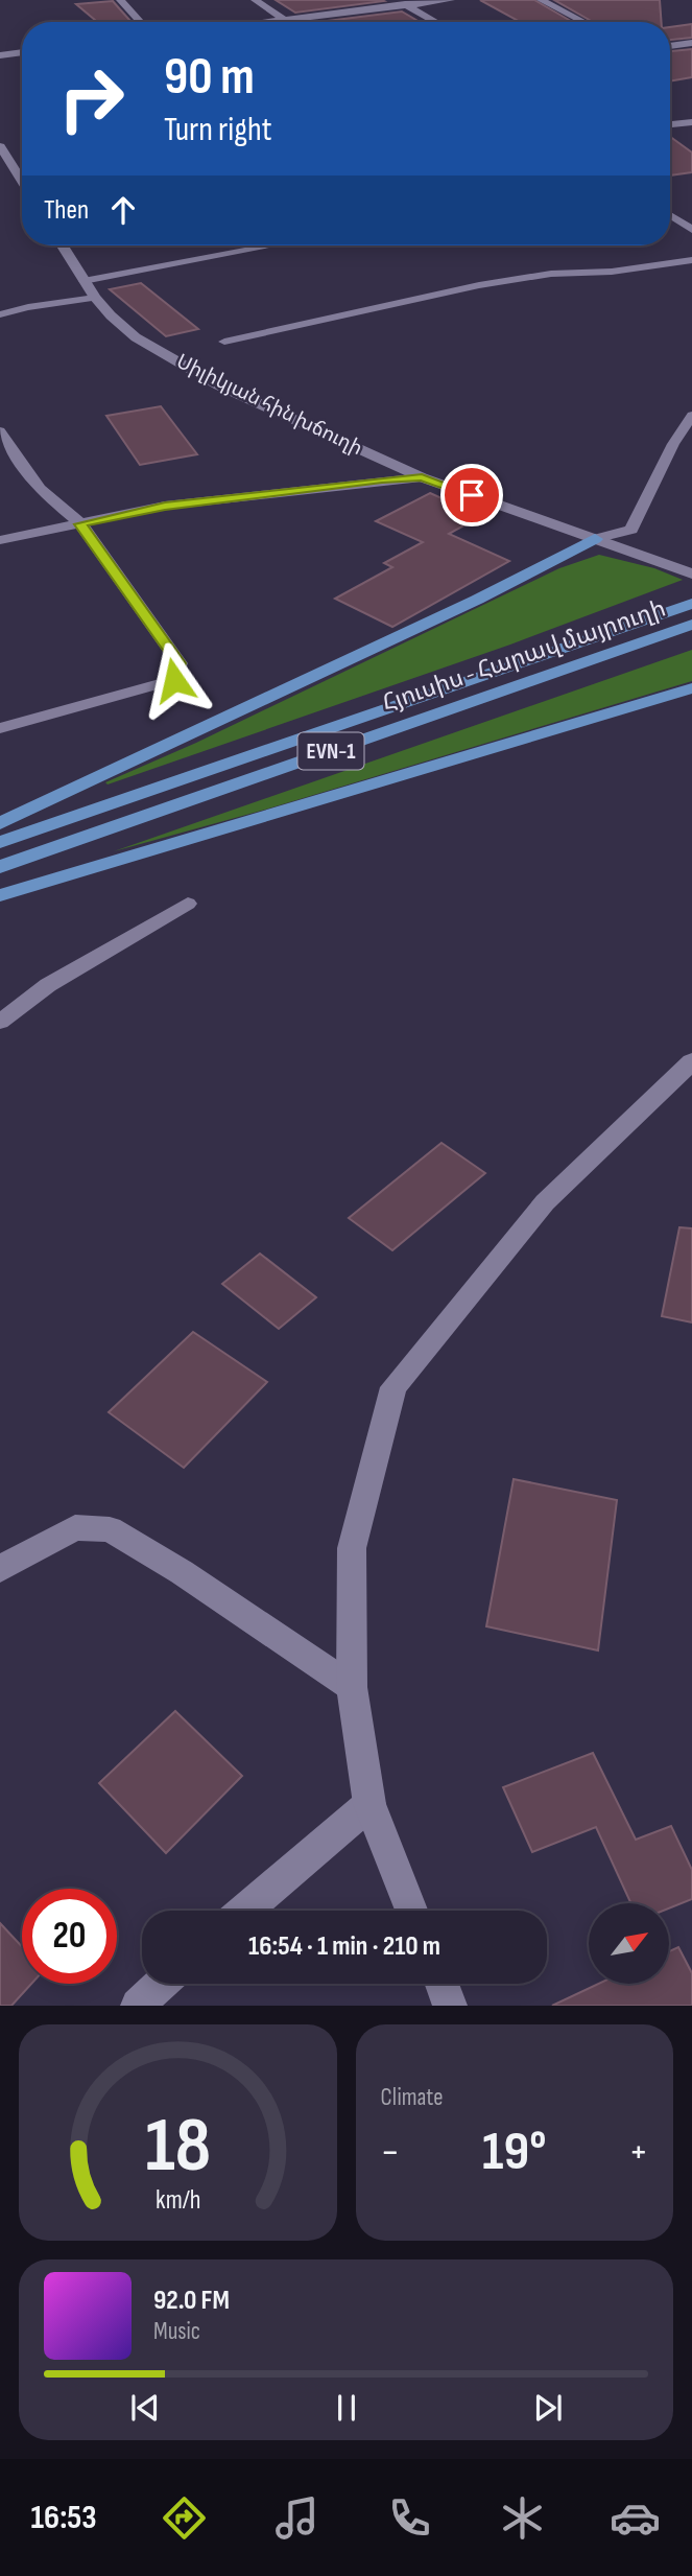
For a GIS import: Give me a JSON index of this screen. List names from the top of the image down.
{
  "streets": {
    "highway": ["Հյուսիս - Հարավ մայրուղի", "EVN-1"],
    "street": ["Սիլիկյան հին խճուղի"]
  },
  "north": "top right",
  "page": {
    "turn": ["90 m", "Turn right"],
    "then": "Then",
    "limit": "20",
    "trip": "16:54 · 1 min · 210 m",
    "tile": "Climate",
    "heat": ["−", "19°", "+"],
    "song": ["92.0 FM", "Music"],
    "tabs": "16:53",
    "gauge": ["18", "km/h"]
  }
}
